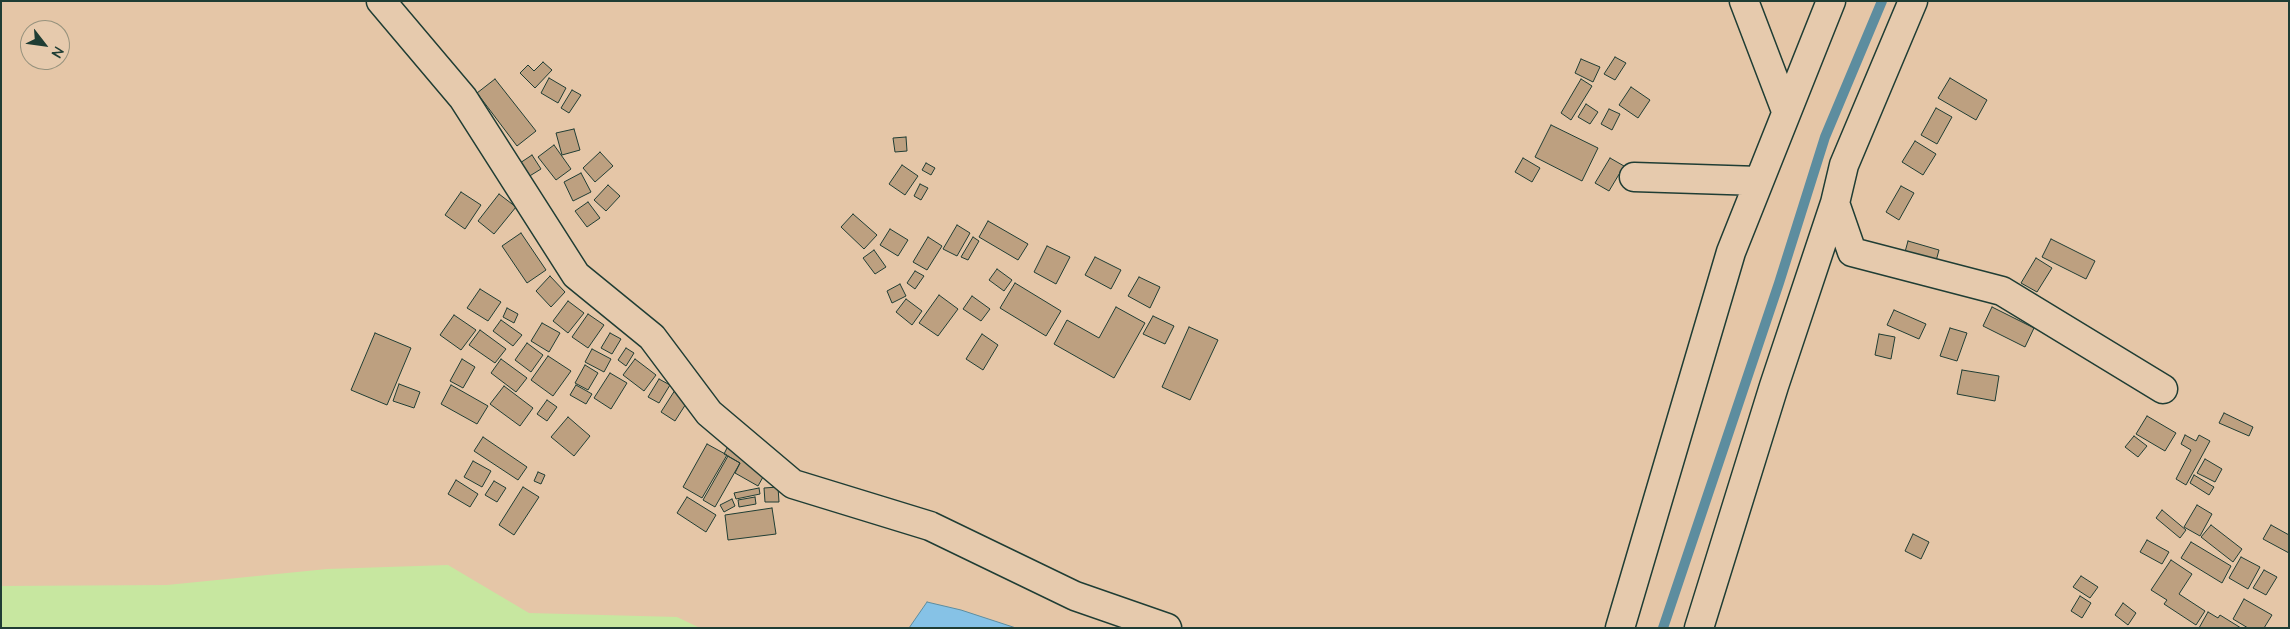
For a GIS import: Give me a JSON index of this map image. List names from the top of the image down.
{
  "north": "bottom right"
}
